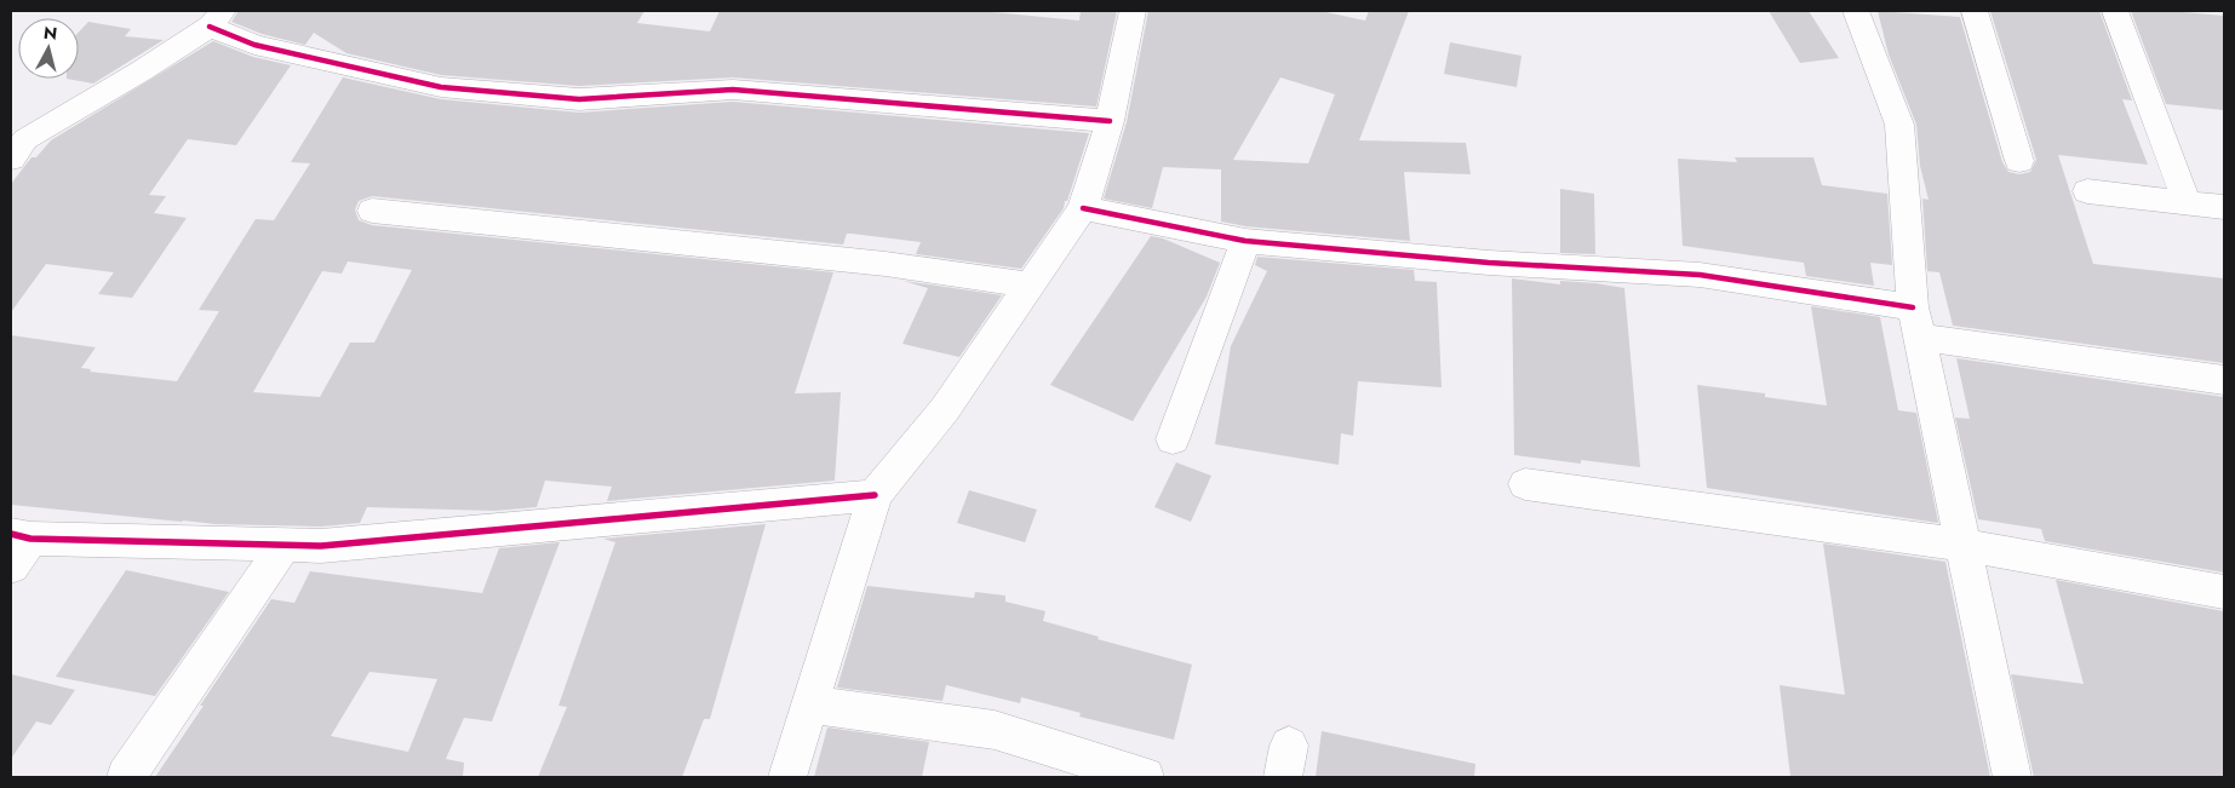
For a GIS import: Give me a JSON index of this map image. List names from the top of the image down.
{
  "north": "top"
}
